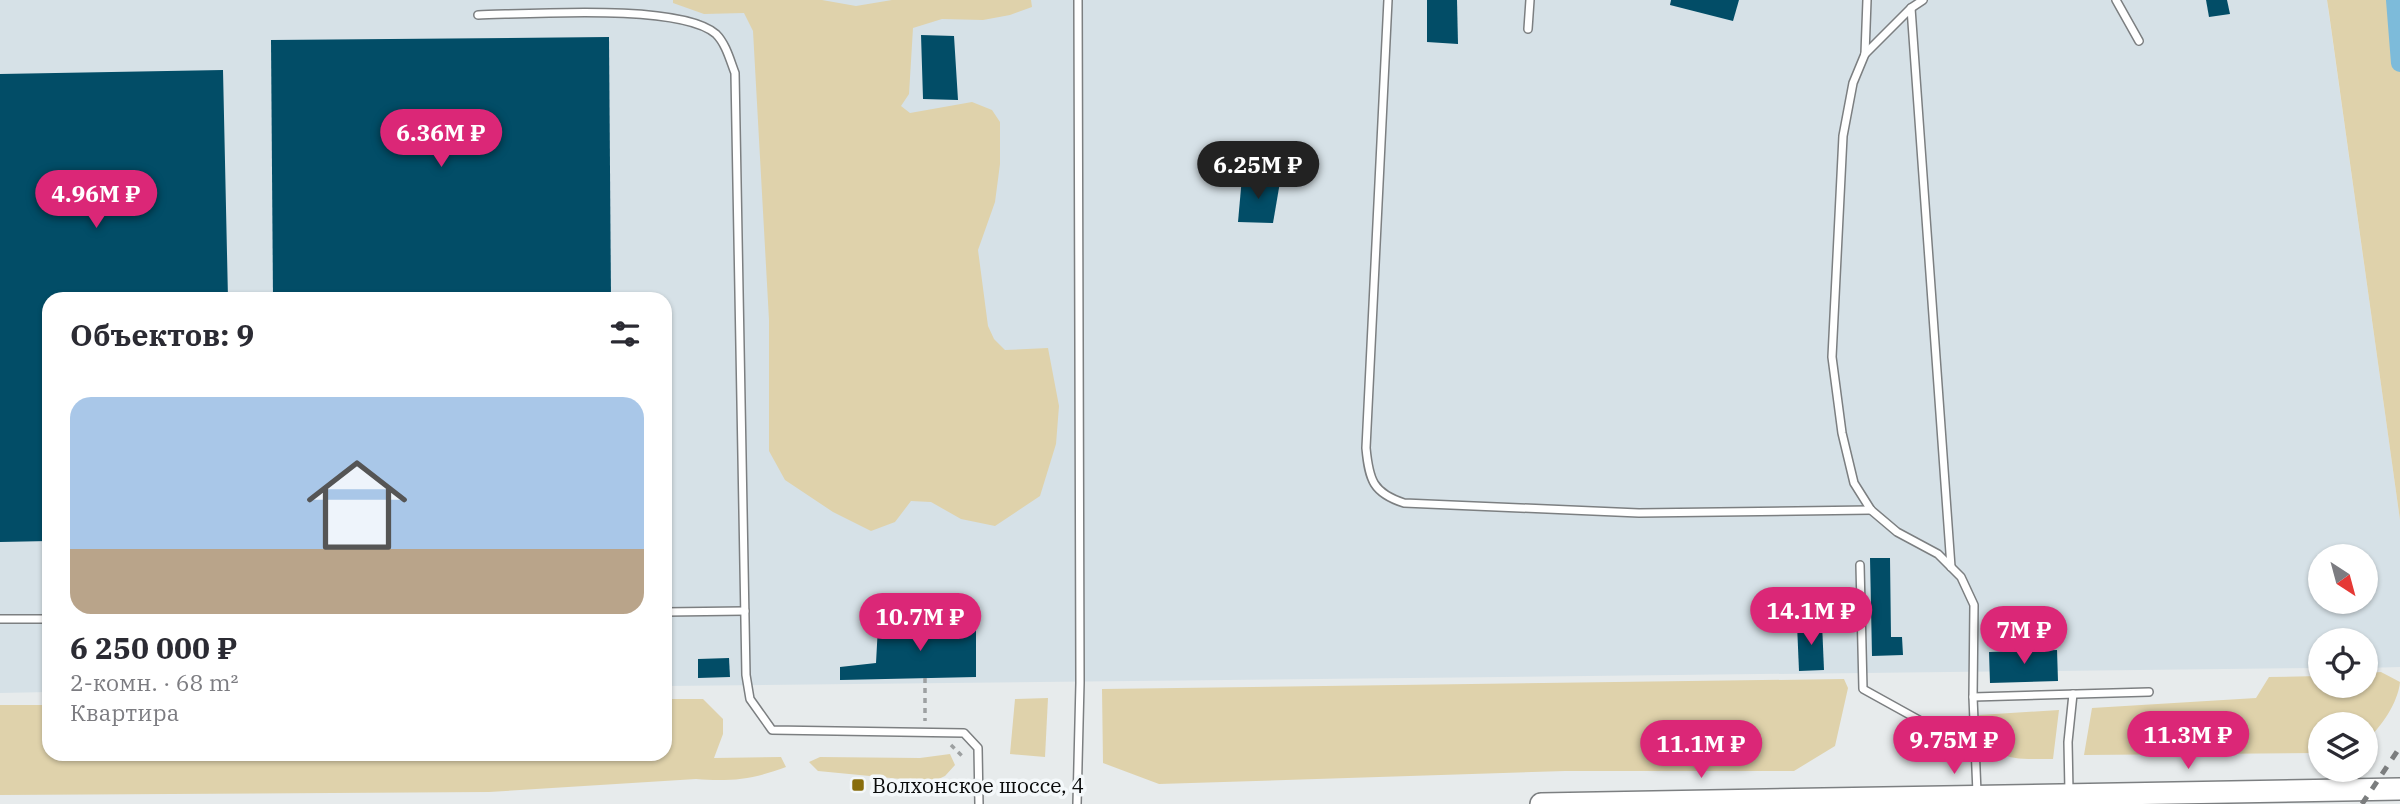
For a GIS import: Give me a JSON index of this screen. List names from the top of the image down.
{
  "places": {
    "transit": ["Волхонское шоссе, 4"]
  },
  "north": "bottom right",
  "page": {
    "price": [
      "6.36M ₽",
      "6.25M ₽",
      "4.96M ₽",
      "14.1M ₽",
      "10.7M ₽",
      "7M ₽",
      "11.3M ₽",
      "9.75M ₽",
      "11.1M ₽"
    ],
    "heading": "Объектов: 9",
    "list": [
      {
        "name": "6 250 000 ₽",
        "note": "2-комн. · 68 m² · Квартира"
      }
    ]
  }
}
